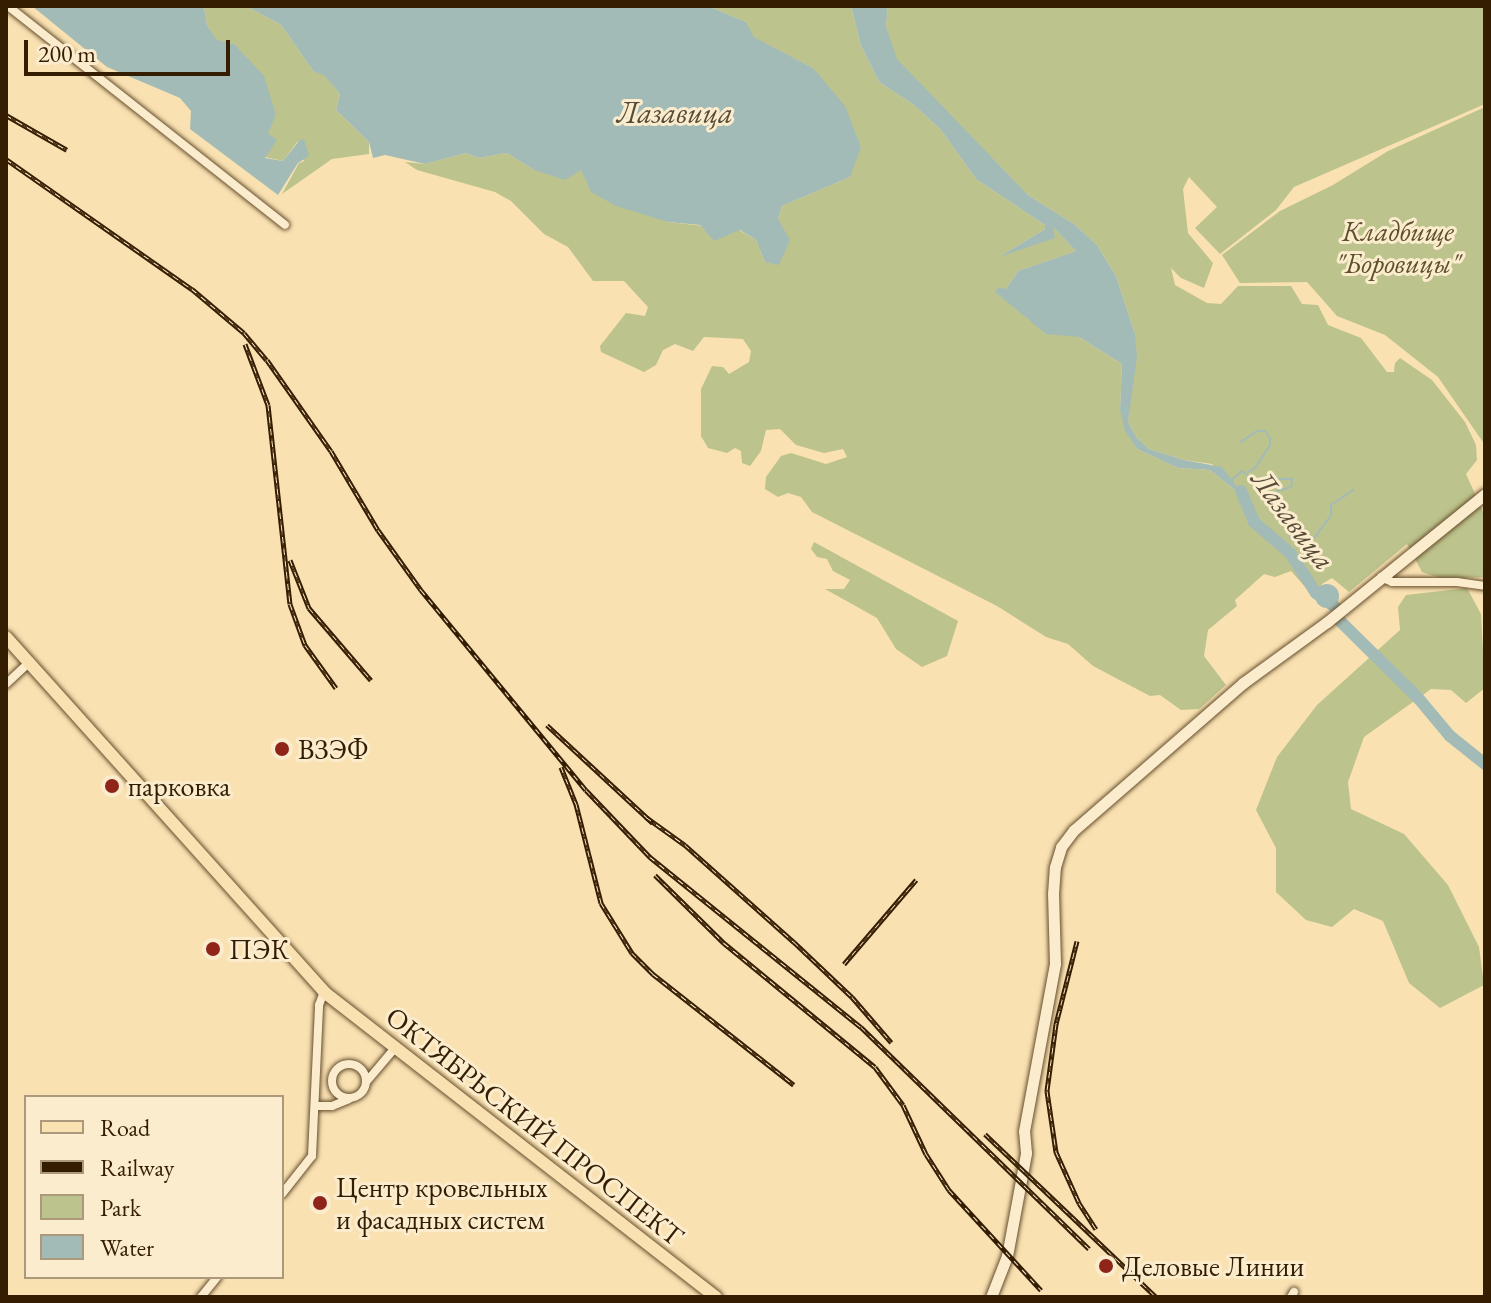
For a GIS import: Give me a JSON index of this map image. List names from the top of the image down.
{
  "streets": {
    "main road": ["ОКТЯБРЬСКИЙ ПРОСПЕКТ"]
  },
  "water": ["Лазавица"],
  "parks": ["Кладбище \"Боровицы\""],
  "places": [
    "ВЗЭФ",
    "парковка",
    "ПЭК",
    "Центр кровельных и фасадных систем",
    "Деловые Линии"
  ],
  "legend": [
    "Road",
    "Railway",
    "Park",
    "Water"
  ],
  "scale_bar": "200 m"
}
